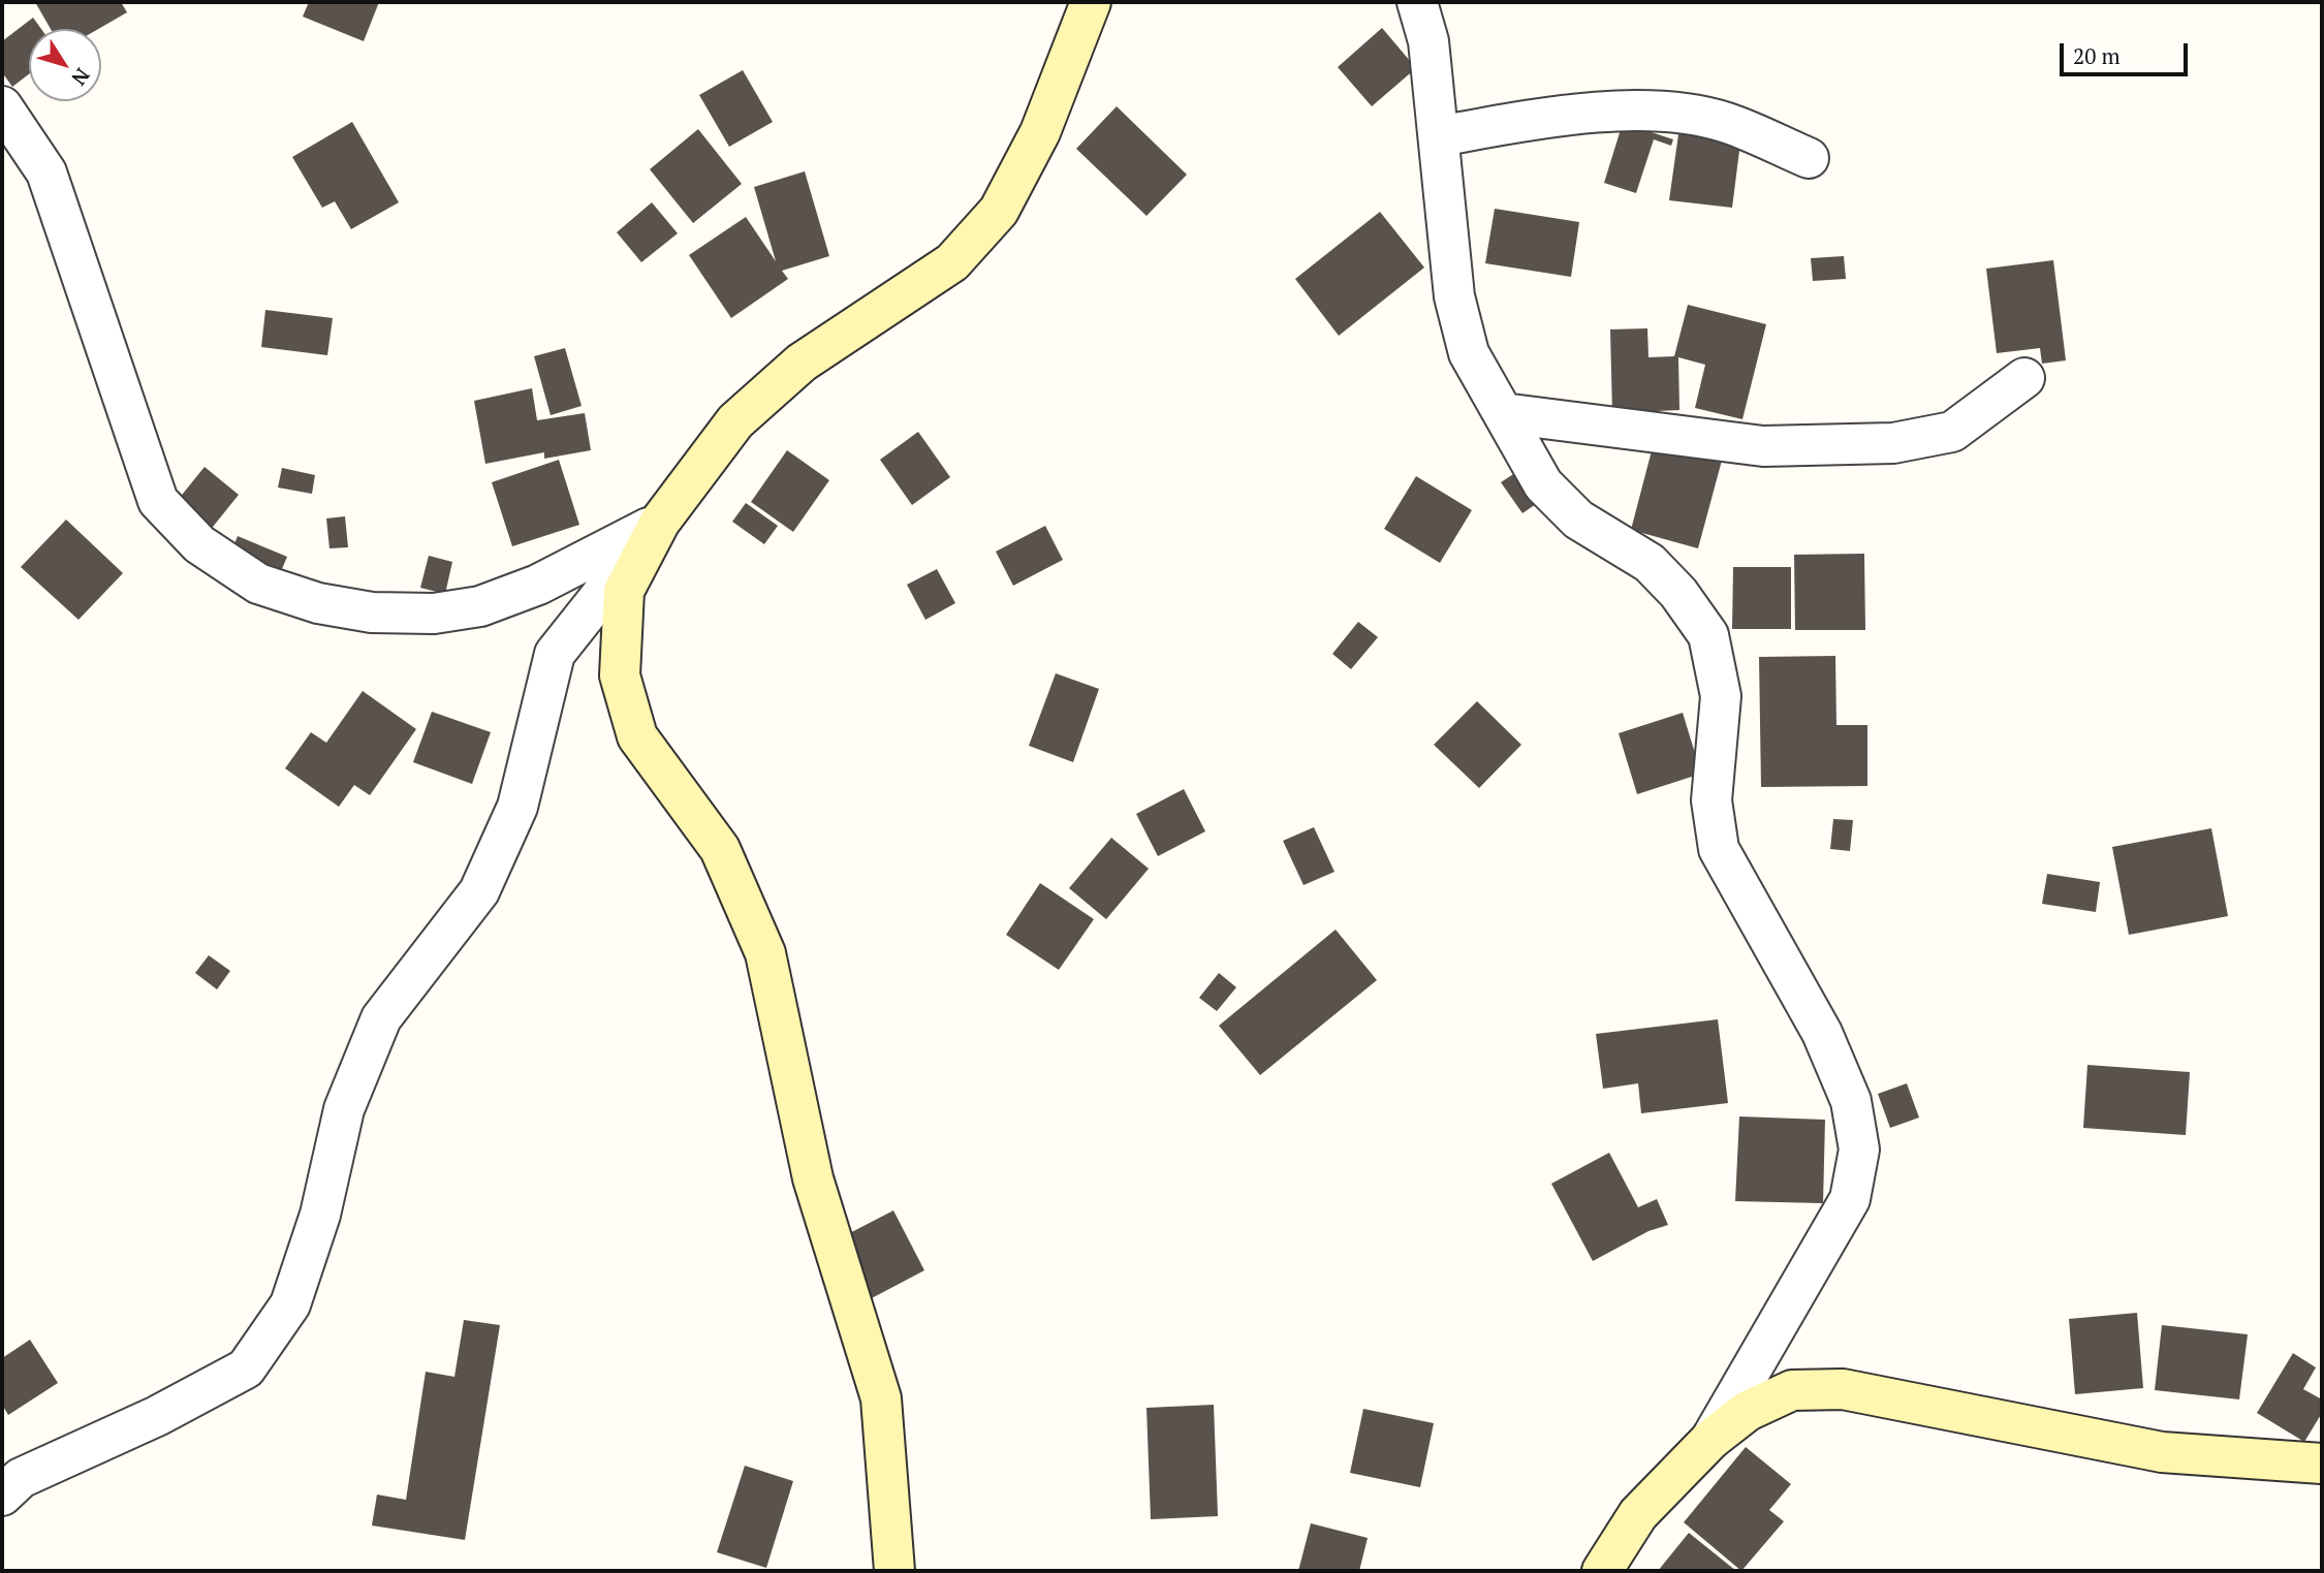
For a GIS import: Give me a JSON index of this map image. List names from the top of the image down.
{
  "scale_bar": "20 m",
  "north": "bottom right"
}
